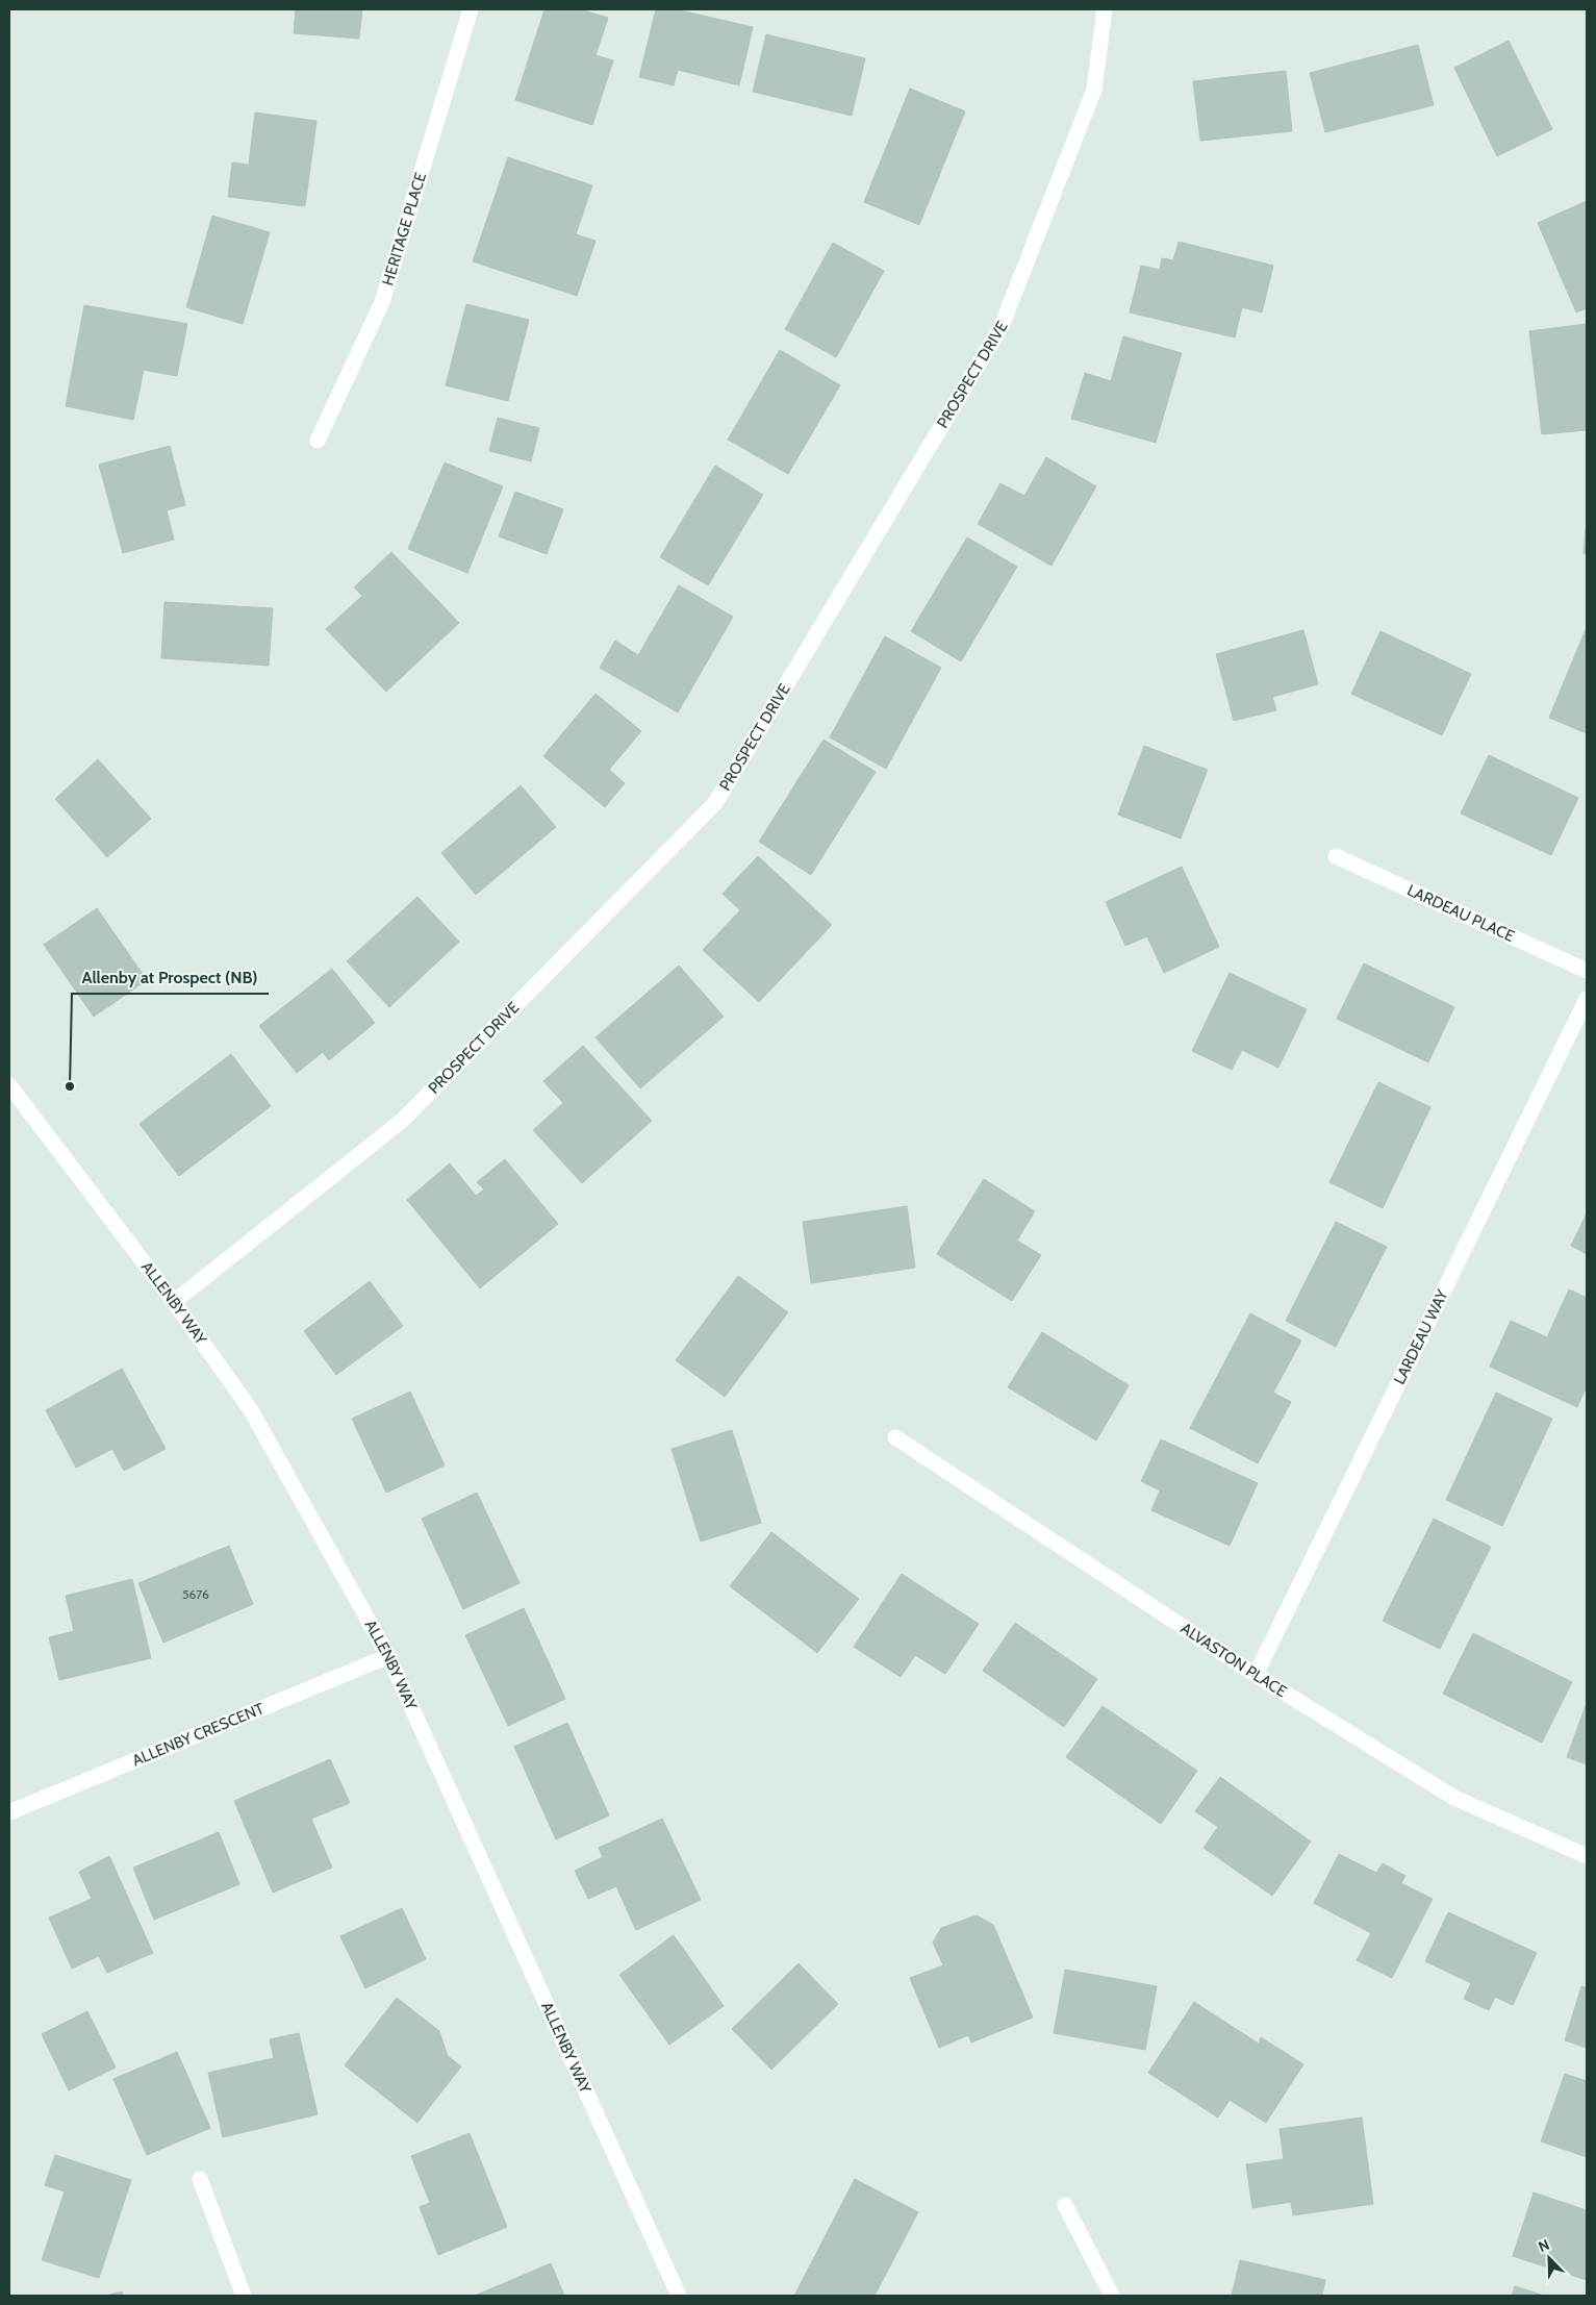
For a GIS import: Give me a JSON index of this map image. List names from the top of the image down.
{
  "streets": {
    "street": [
      "HERITAGE PLACE",
      "PROSPECT DRIVE",
      "LARDEAU PLACE",
      "ALLENBY WAY",
      "LARDEAU WAY",
      "ALVASTON PLACE",
      "ALLENBY CRESCENT"
    ]
  },
  "crossings": [
    ["PROSPECT DRIVE", "ALLENBY WAY"],
    ["ALLENBY WAY", "ALLENBY CRESCENT"],
    ["LARDEAU WAY", "ALVASTON PLACE"]
  ],
  "places": ["Allenby at Prospect (NB)"],
  "house_numbers": ["5676"],
  "north": "top left"
}
